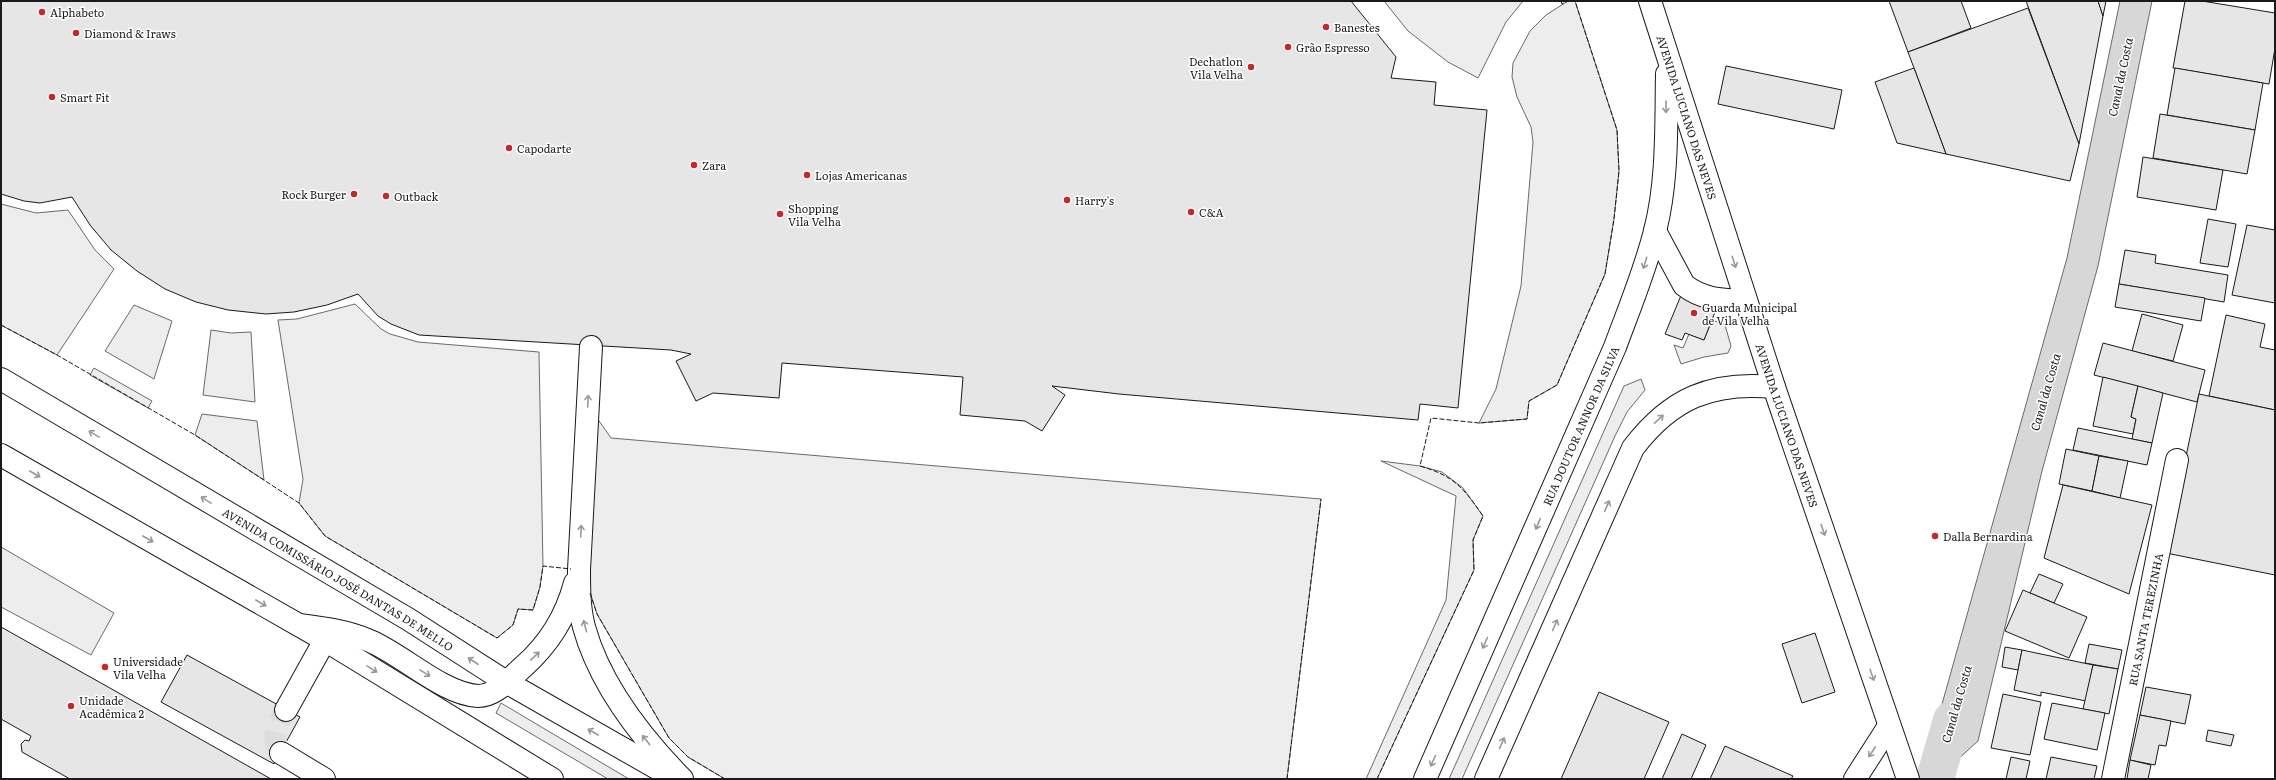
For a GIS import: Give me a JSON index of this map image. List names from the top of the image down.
{
  "streets": {
    "main road": [
      "AVENIDA LUCIANO DAS NEVES",
      "RUA DOUTOR ANNOR DA SILVA",
      "AVENIDA COMISSÁRIO JOSÉ DANTAS DE MELLO",
      "RUA SANTA TEREZINHA"
    ]
  },
  "crossings": [
    ["AVENIDA LUCIANO DAS NEVES", "RUA DOUTOR ANNOR DA SILVA"]
  ],
  "one_way": ["AVENIDA LUCIANO DAS NEVES", "RUA DOUTOR ANNOR DA SILVA"],
  "water": ["Canal da Costa"],
  "places": [
    "Alphabeto",
    "Banestes",
    "Diamond & Iraws",
    "Grão Espresso",
    "Dechatlon Vila Velha",
    "Smart Fit",
    "Capodarte",
    "Zara",
    "Lojas Americanas",
    "Rock Burger",
    "Outback",
    "Harry's",
    "C&A",
    "Shopping Vila Velha",
    "Guarda Municipal de Vila Velha",
    "Dalla Bernardina",
    "Universidade Vila Velha",
    "Unidade Acadêmica 2"
  ]
}
